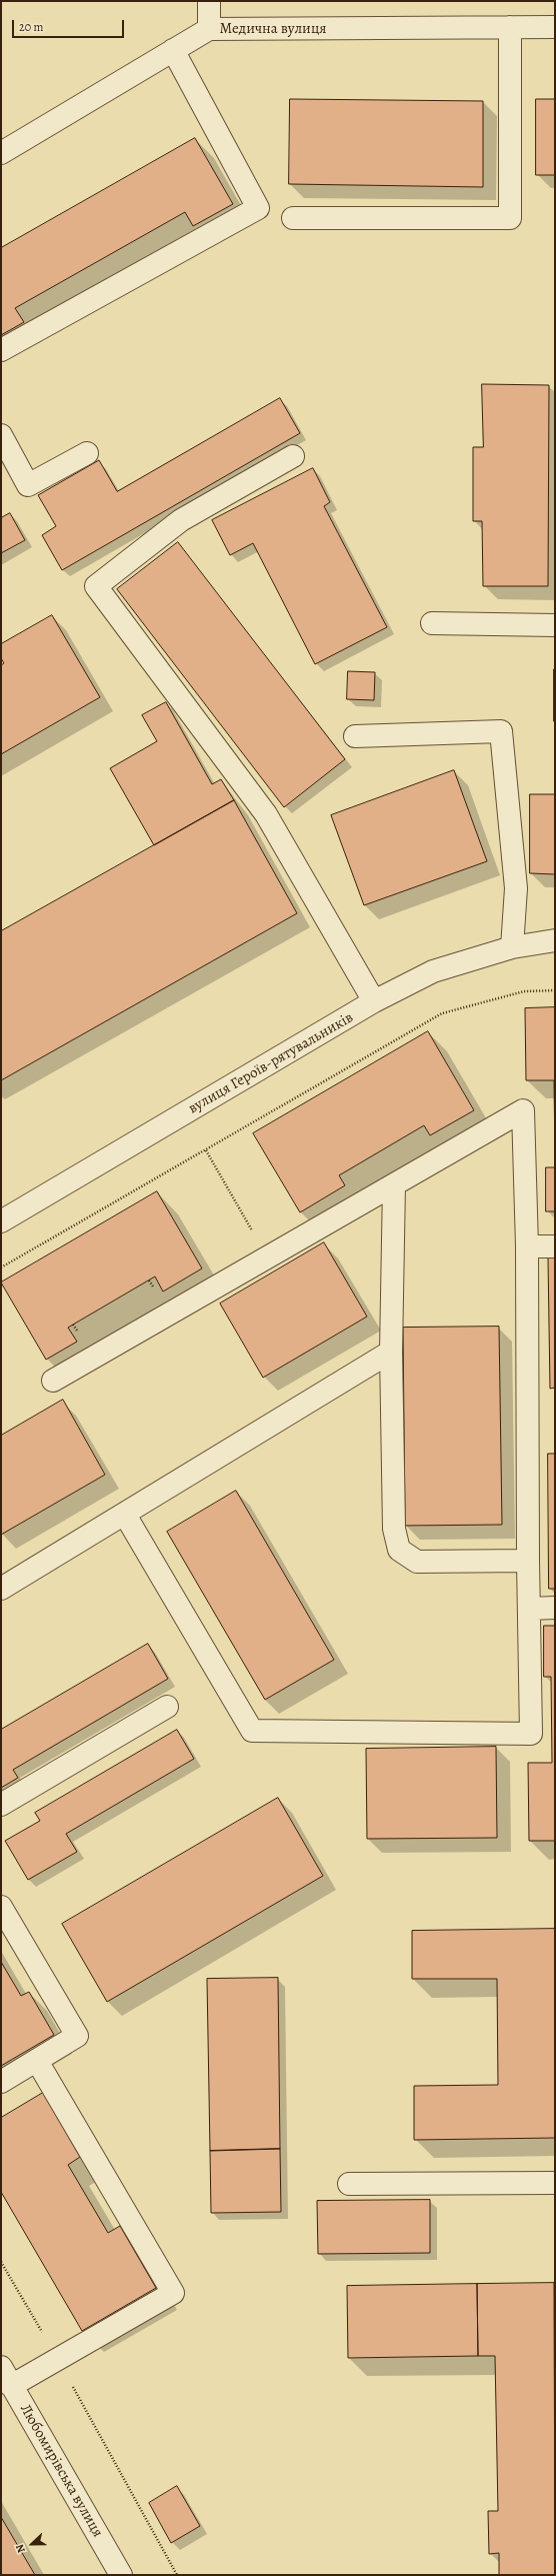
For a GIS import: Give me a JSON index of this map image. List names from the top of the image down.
{
  "streets": {
    "street": ["Медична вулиця", "вулиця Героїв-рятувальників", "Любомирівська вулиця"]
  },
  "scale_bar": "20 m",
  "north": "left"
}
